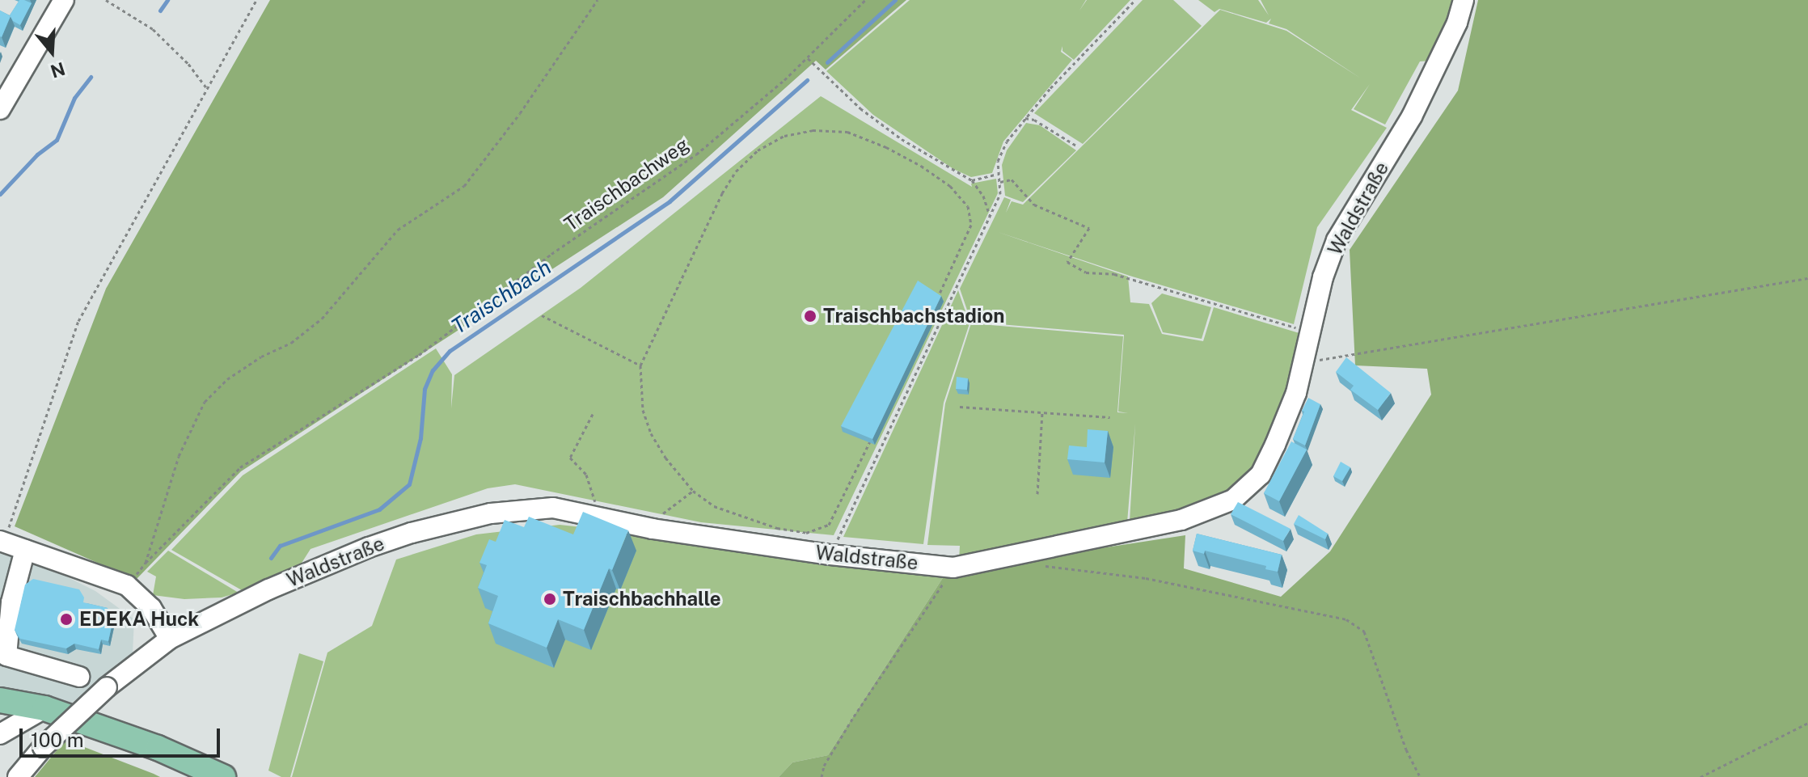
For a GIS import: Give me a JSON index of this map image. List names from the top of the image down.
{
  "streets": {
    "street": ["Waldstraße"],
    "path": ["Traischbachweg"]
  },
  "water": ["Traischbach"],
  "places": ["Traischbachstadion", "Traischbachhalle", "EDEKA Huck"],
  "scale_bar": "100 m",
  "north": "bottom"
}
